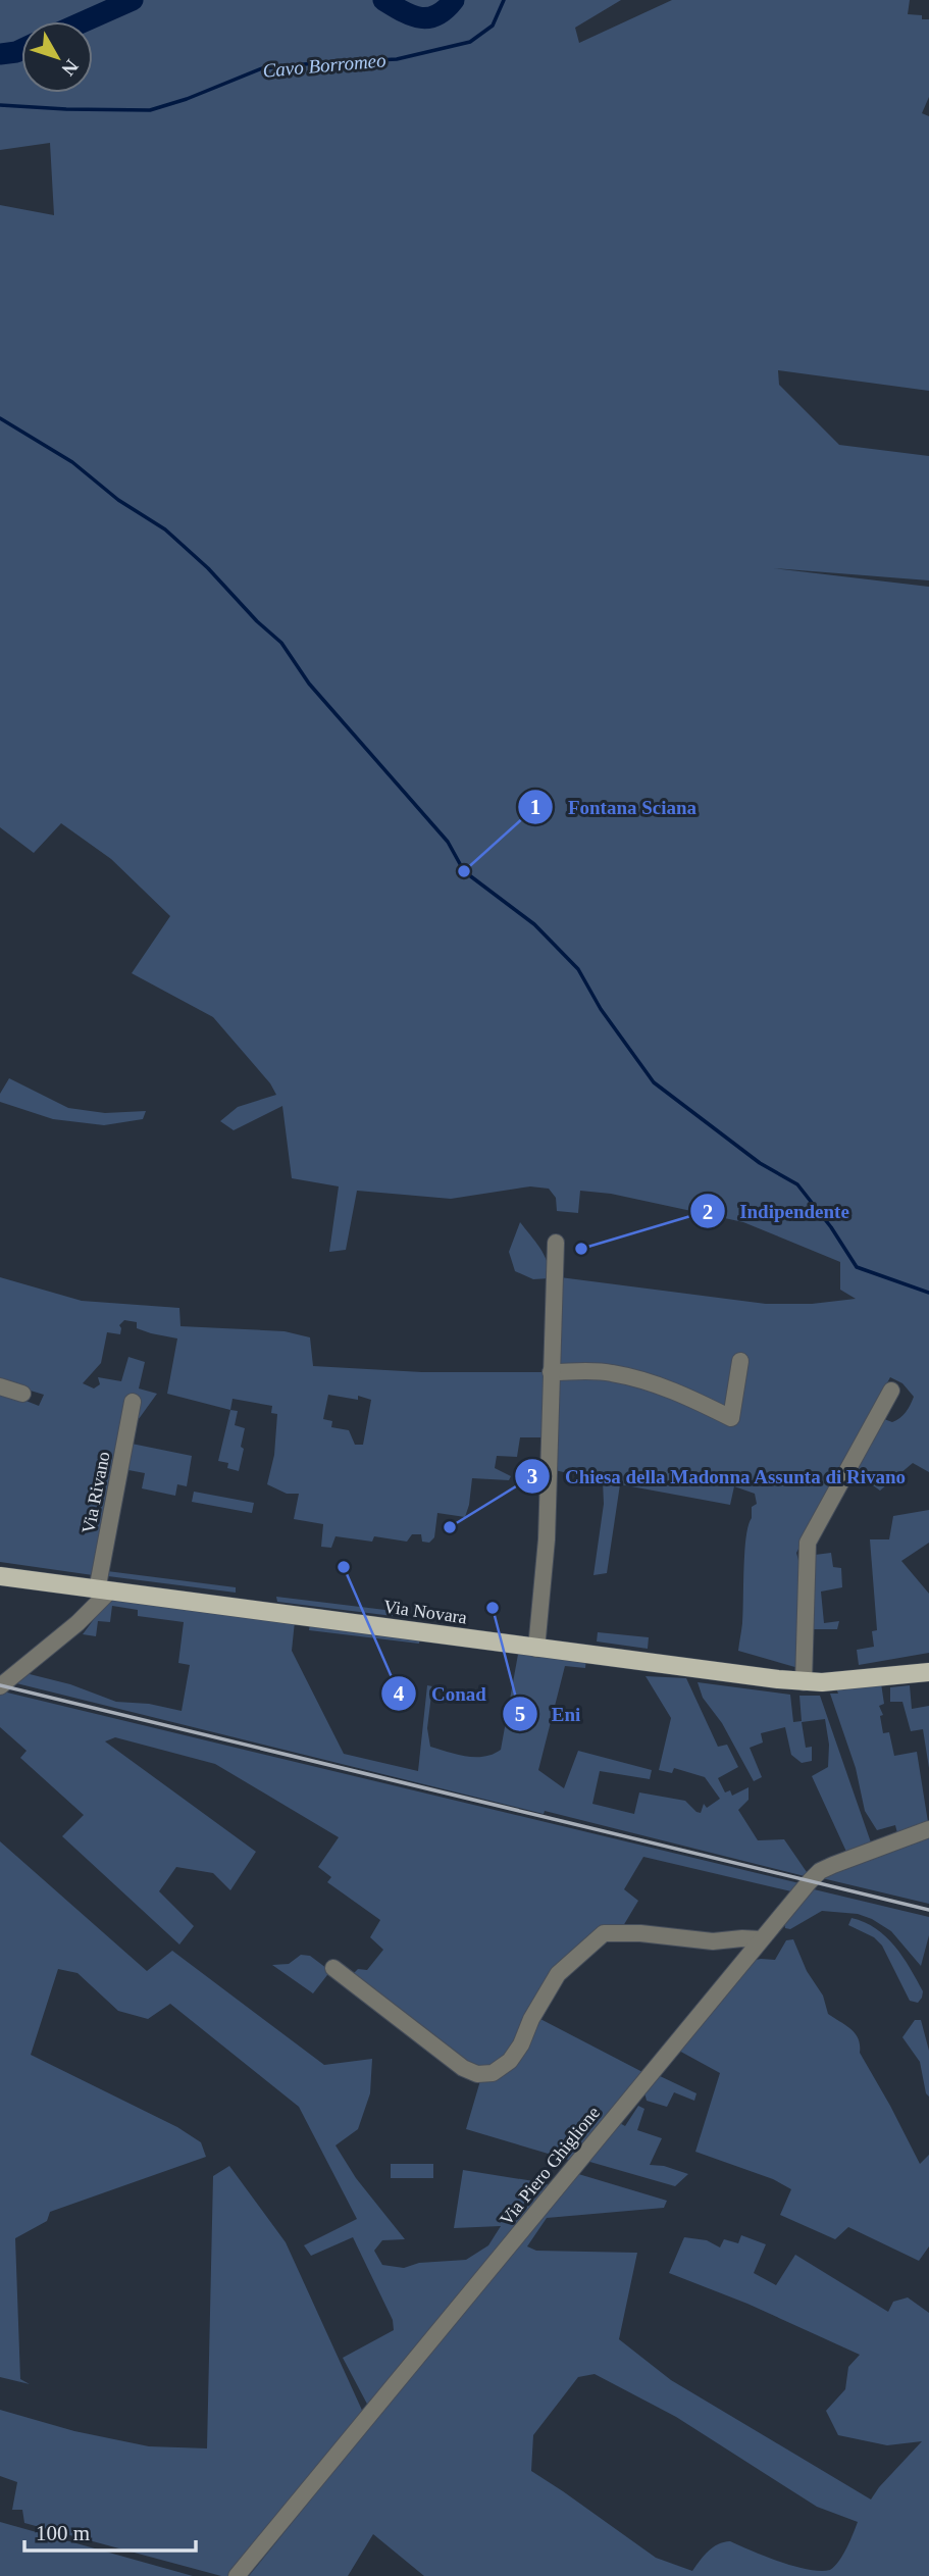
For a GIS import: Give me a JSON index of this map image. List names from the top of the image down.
{
  "streets": {
    "main road": ["Via Novara"],
    "street": ["Via Rivano", "Via Piero Ghiglione"]
  },
  "crossings": [
    ["Via Rivano", "Via Novara"]
  ],
  "water": ["Cavo Borromeo"],
  "places": [
    "Fontana Sciana",
    "Indipendente",
    "Chiesa della Madonna Assunta di Rivano",
    "Conad",
    "Eni"
  ],
  "scale_bar": "100 m",
  "north": "bottom right"
}
